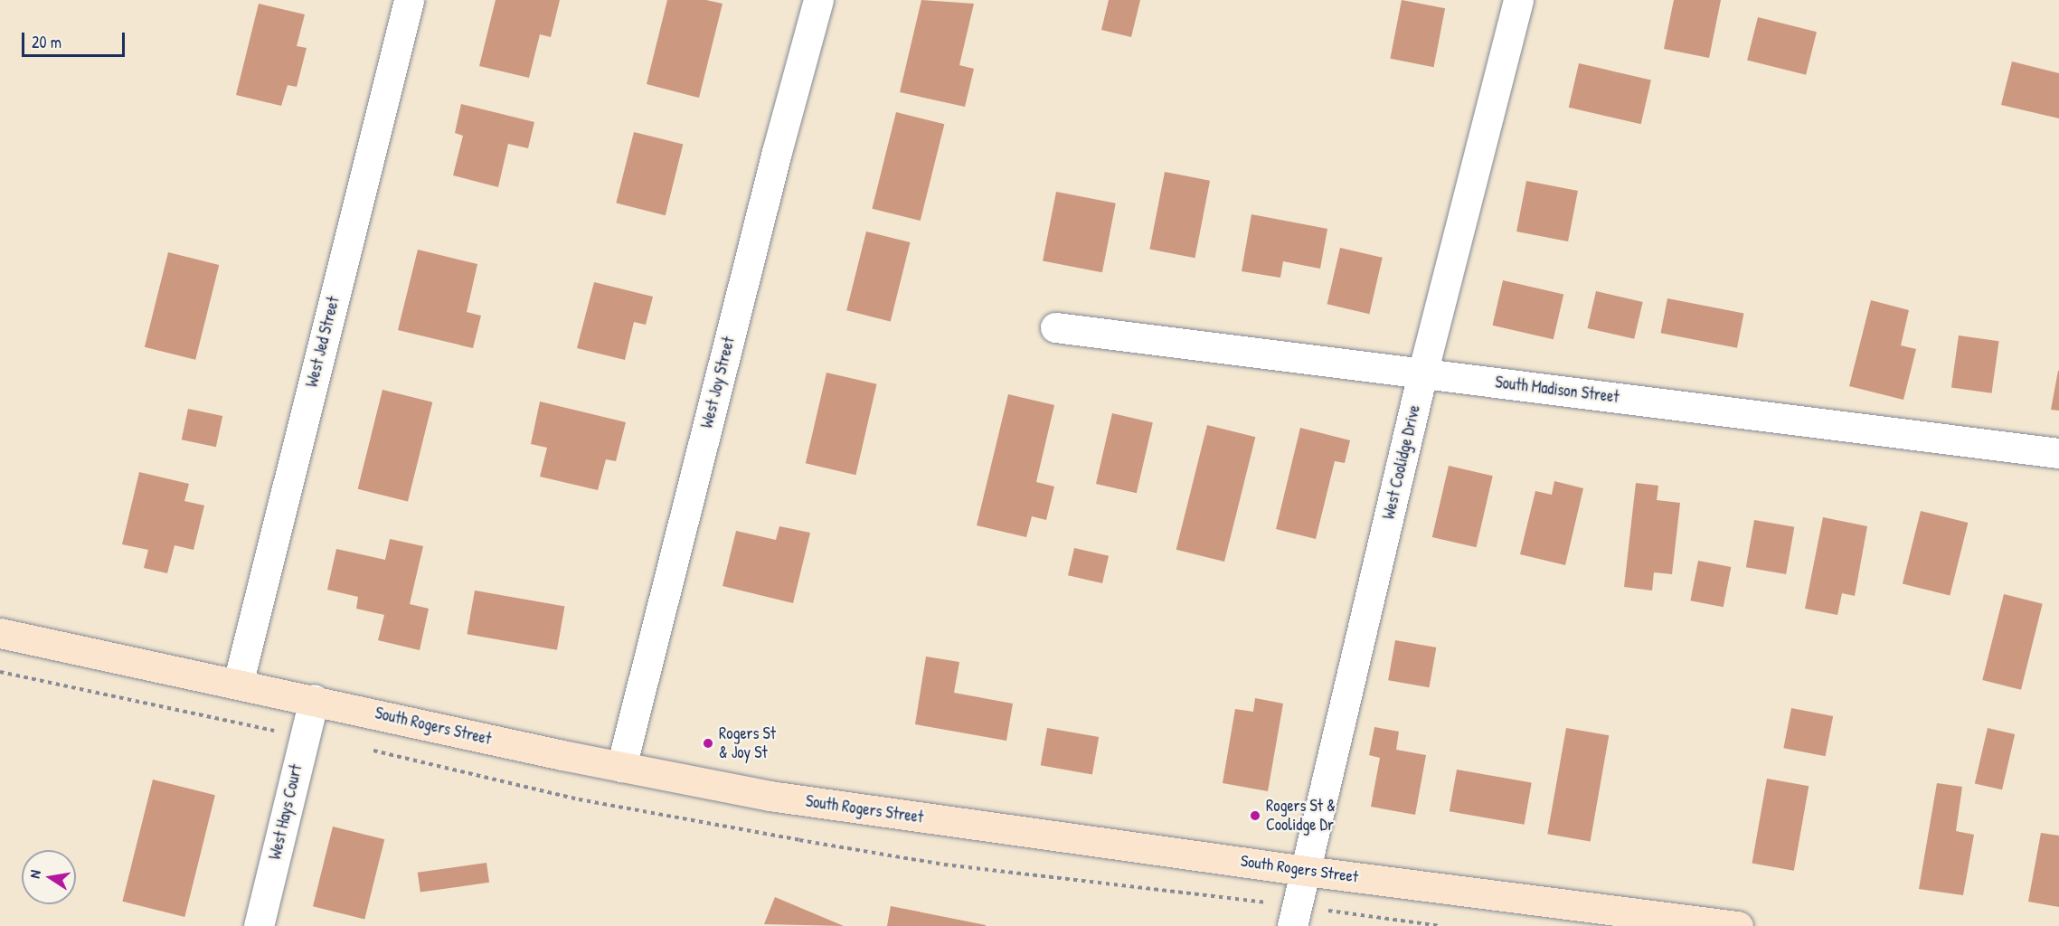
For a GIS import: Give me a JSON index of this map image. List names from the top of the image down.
{
  "streets": {
    "street": [
      "West Jed Street",
      "West Joy Street",
      "South Madison Street",
      "West Coolidge Drive",
      "South Rogers Street",
      "West Hays Court"
    ]
  },
  "crossings": [
    ["West Jed Street", "South Rogers Street"],
    ["West Joy Street", "South Rogers Street"],
    ["South Madison Street", "West Coolidge Drive"],
    ["West Coolidge Drive", "South Rogers Street"],
    ["South Rogers Street", "West Hays Court"]
  ],
  "places": ["Rogers St & Joy St", "Rogers St & Coolidge Dr"],
  "scale_bar": "20 m",
  "north": "left"
}
